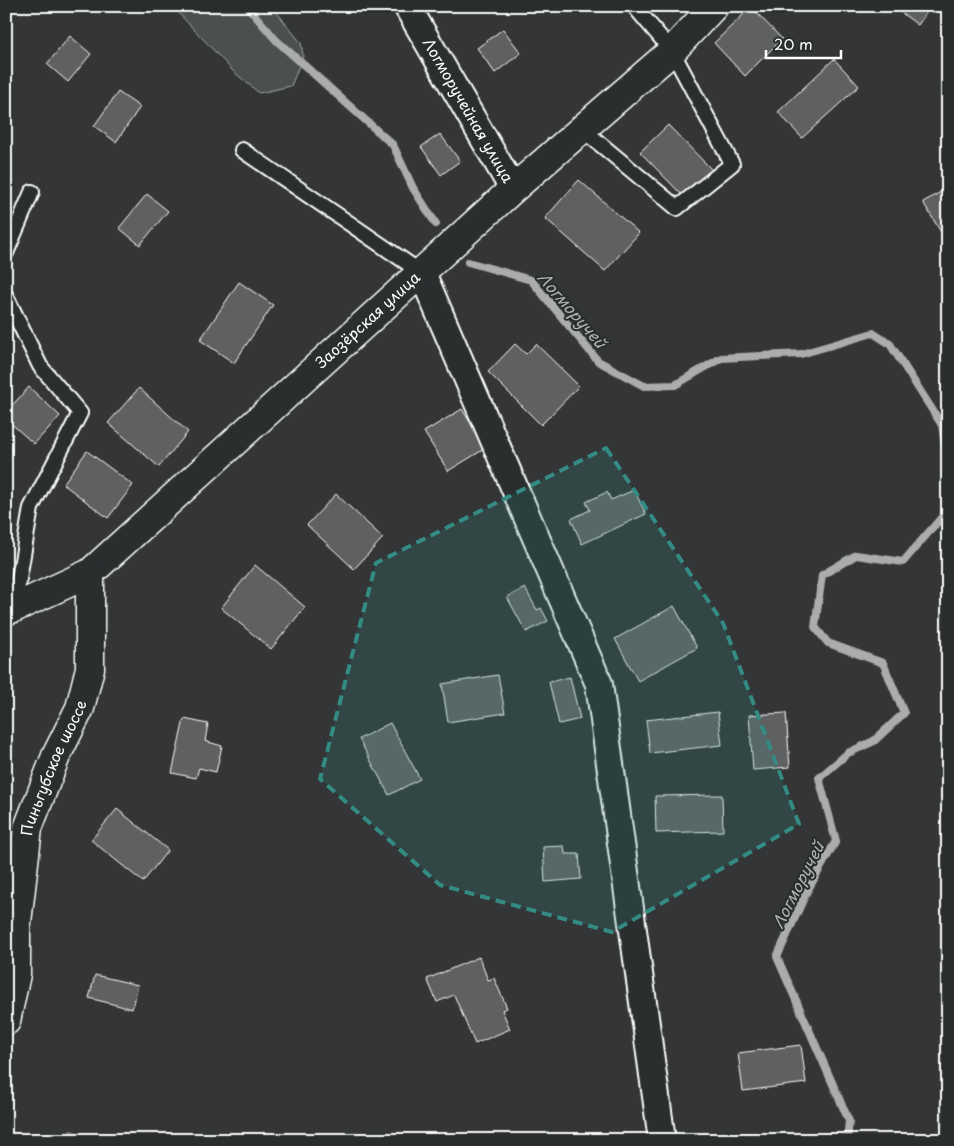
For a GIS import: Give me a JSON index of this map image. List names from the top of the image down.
{
  "streets": {
    "street": ["Логморучейная улица", "Заозёрская улица", "Пиньгубское шоссе"]
  },
  "crossings": [
    ["Логморучейная улица", "Заозёрская улица"],
    ["Заозёрская улица", "Пиньгубское шоссе"]
  ],
  "water": ["Логморучей"],
  "scale_bar": "20 m"
}
